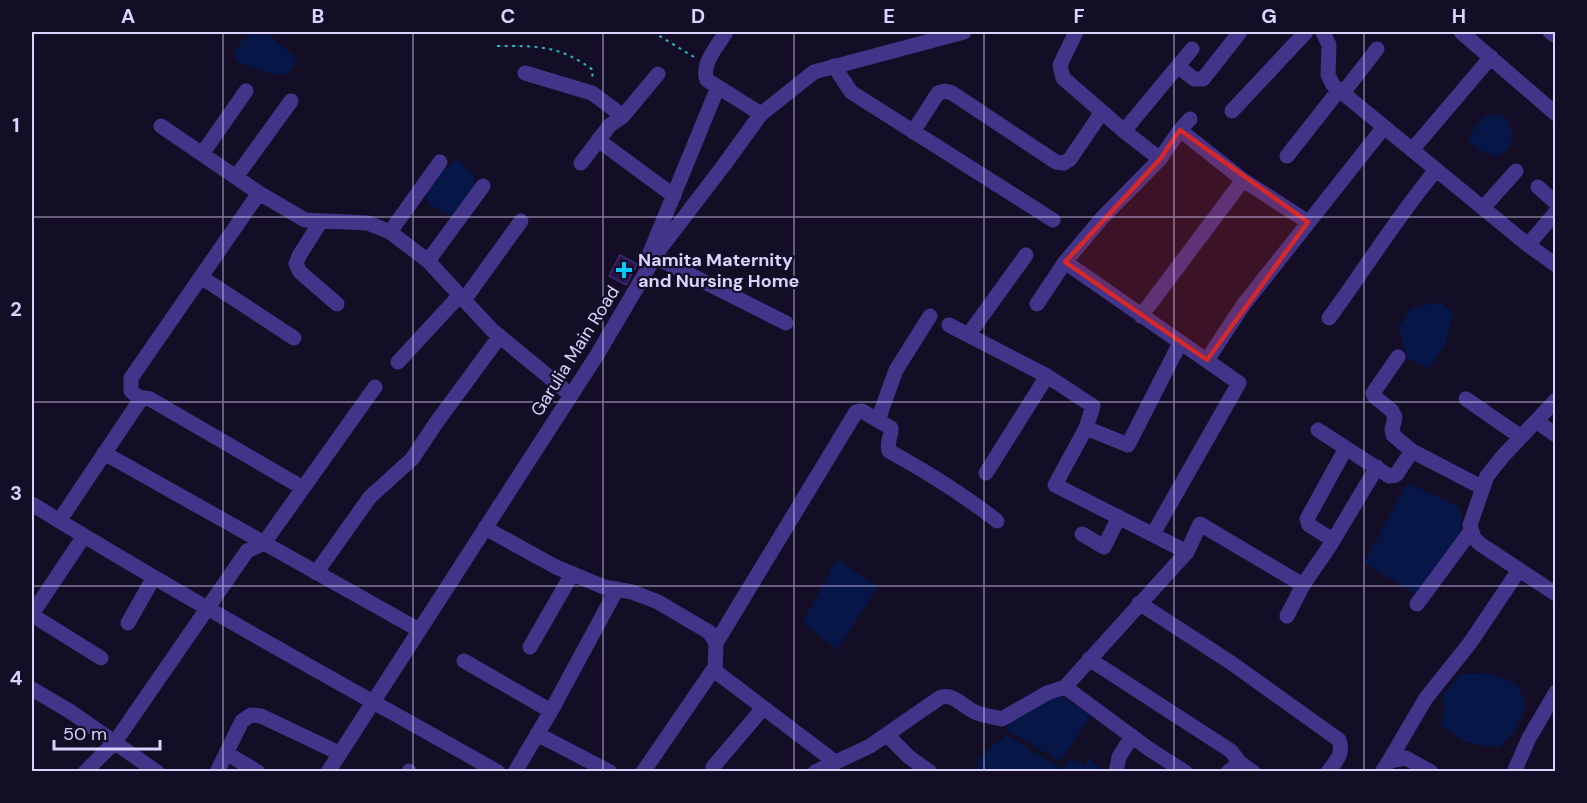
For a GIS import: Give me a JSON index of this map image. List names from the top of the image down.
{
  "streets": {
    "street": ["Garulia Main Road"]
  },
  "places": {
    "health": ["Namita Maternity and Nursing Home"]
  },
  "scale_bar": "50 m",
  "grid": {
    "columns": [
      "A",
      "B",
      "C",
      "D",
      "E",
      "F",
      "G",
      "H"
    ],
    "rows": [
      "1",
      "2",
      "3",
      "4"
    ]
  }
}
